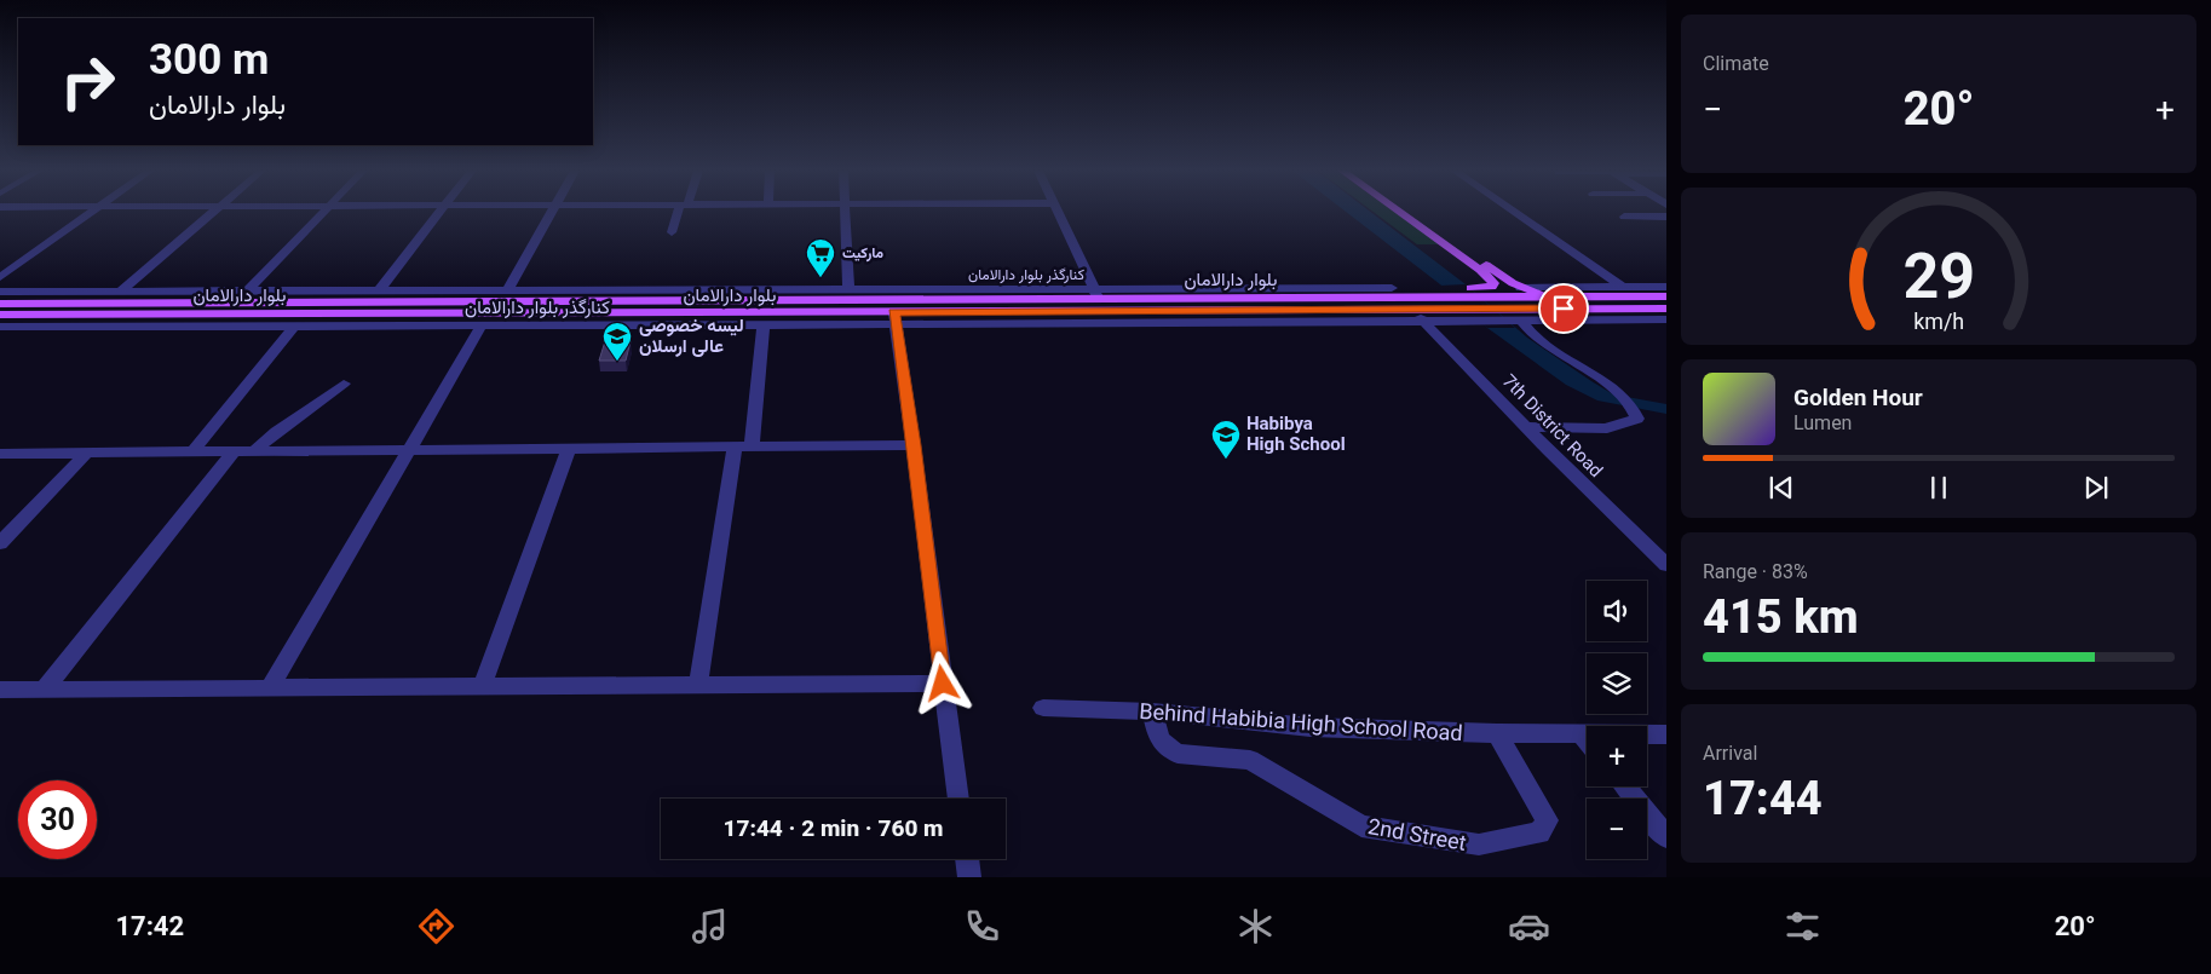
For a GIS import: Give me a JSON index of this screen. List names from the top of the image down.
{
  "streets": {
    "main road": ["کنارگذر بلوار دارالامان", "بلوار دارالامان"],
    "street": ["7th District Road", "Behind Habibia High School Road", "2nd Street"]
  },
  "crossings": [
    ["کنارگذر بلوار دارالامان", "بلوار دارالامان"],
    ["کنارگذر بلوار دارالامان", "7th District Road"],
    ["بلوار دارالامان", "7th District Road"],
    ["Behind Habibia High School Road", "2nd Street"]
  ],
  "places": {
    "supermarket": ["مارکیت"],
    "school or university": ["لیسه خصوصی عالی ارسلان", "Habibya High School"]
  },
  "page": {
    "tile": [
      "Climate",
      ["Range · 83%", "415 km"],
      ["Arrival", "17:44"]
    ],
    "turn": ["300 m", "بلوار دارالامان"],
    "heat": ["−", "20°", "+"],
    "song": ["Golden Hour", "Lumen"],
    "map_buttons": ["+", "−"],
    "limit": "30",
    "trip": "17:44 · 2 min · 760 m",
    "tabs": ["17:42", "20°"],
    "gauge": ["29", "km/h"]
  }
}
